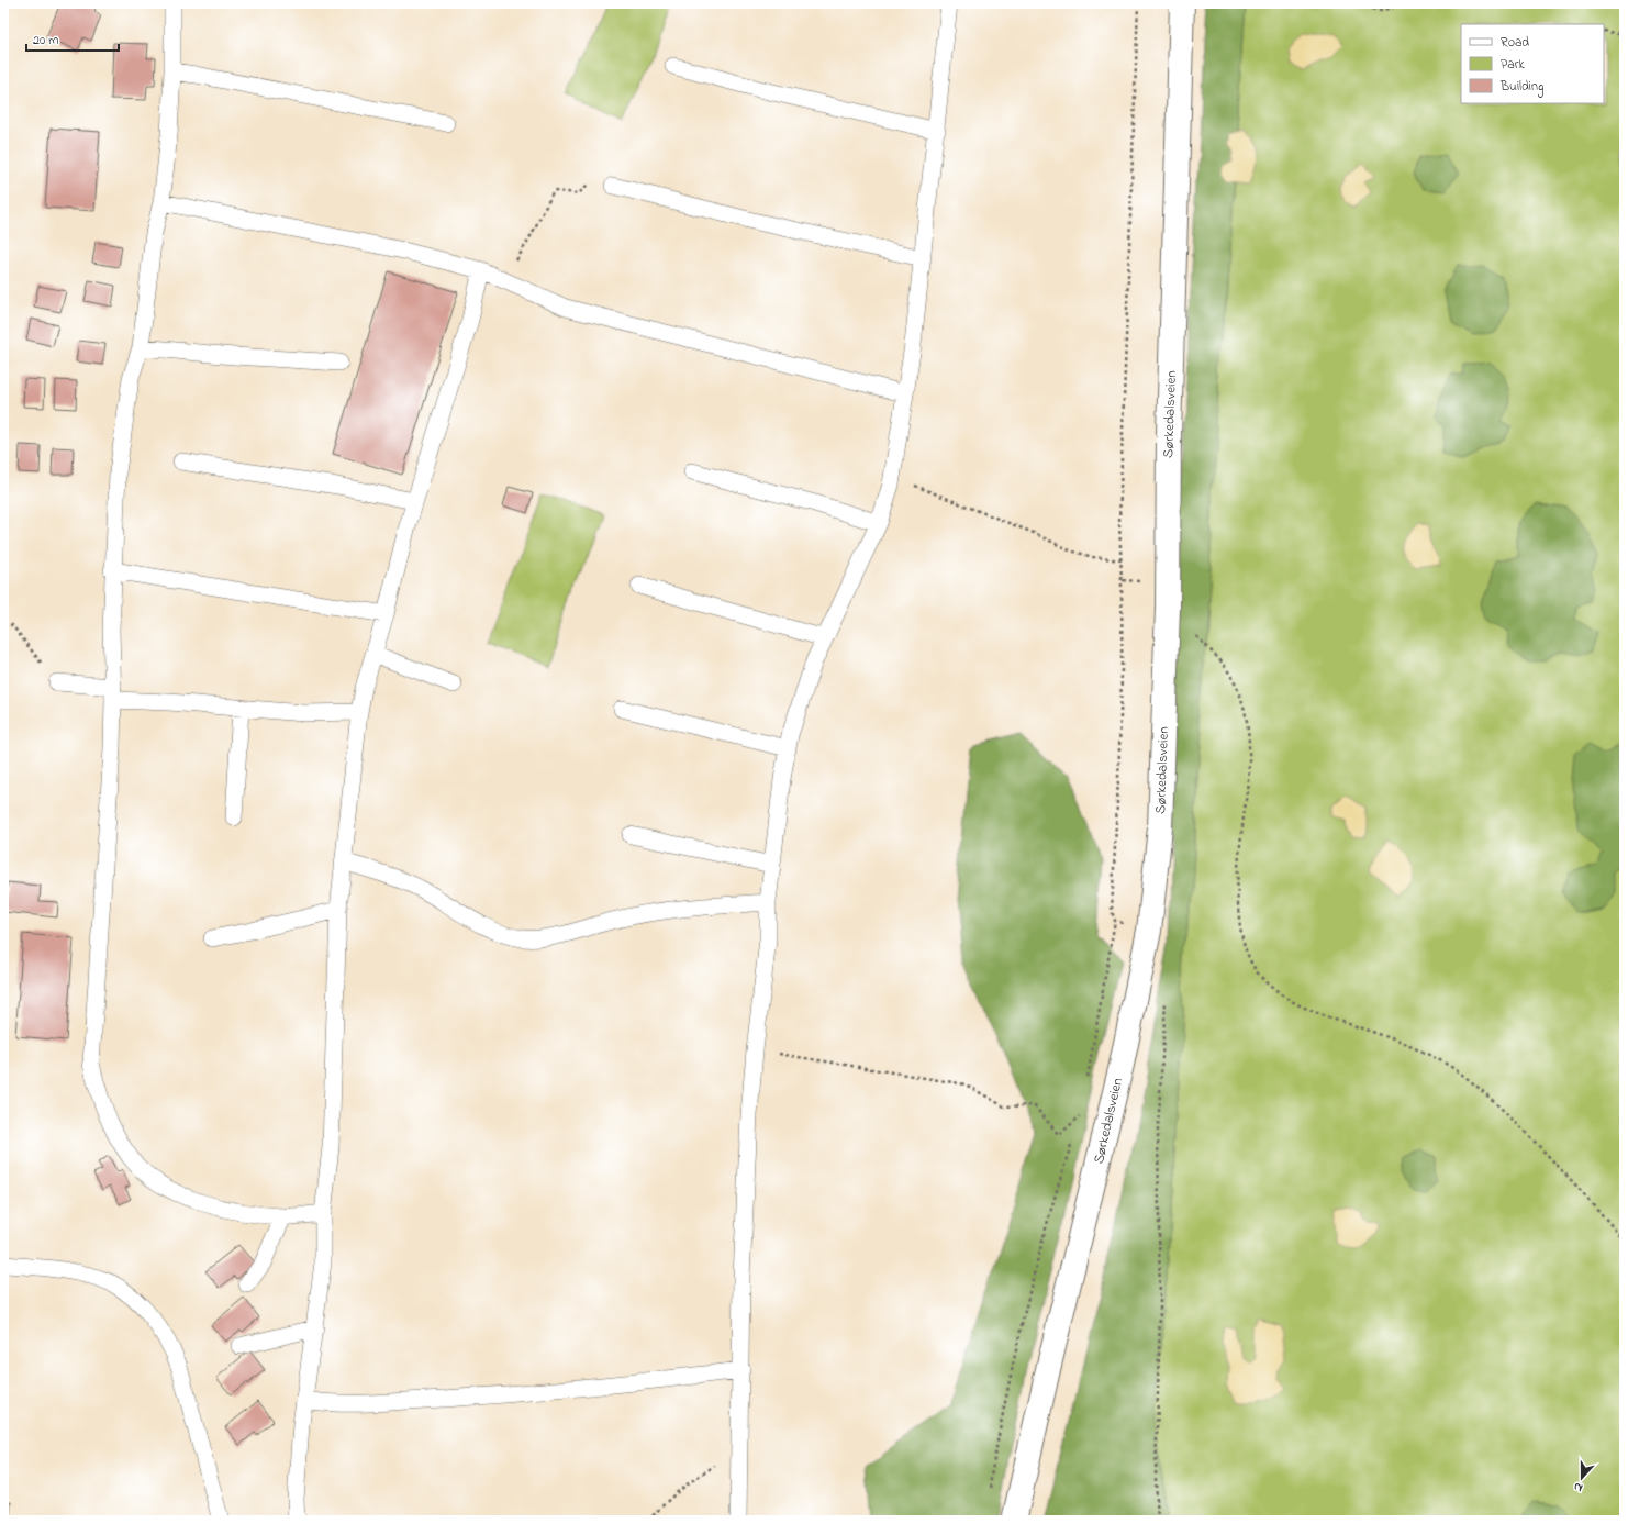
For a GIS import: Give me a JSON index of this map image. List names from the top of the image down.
{
  "streets": {
    "street": ["Sørkedalsveien"]
  },
  "legend": ["Road", "Park", "Building"],
  "scale_bar": "20 m",
  "north": "bottom"
}
